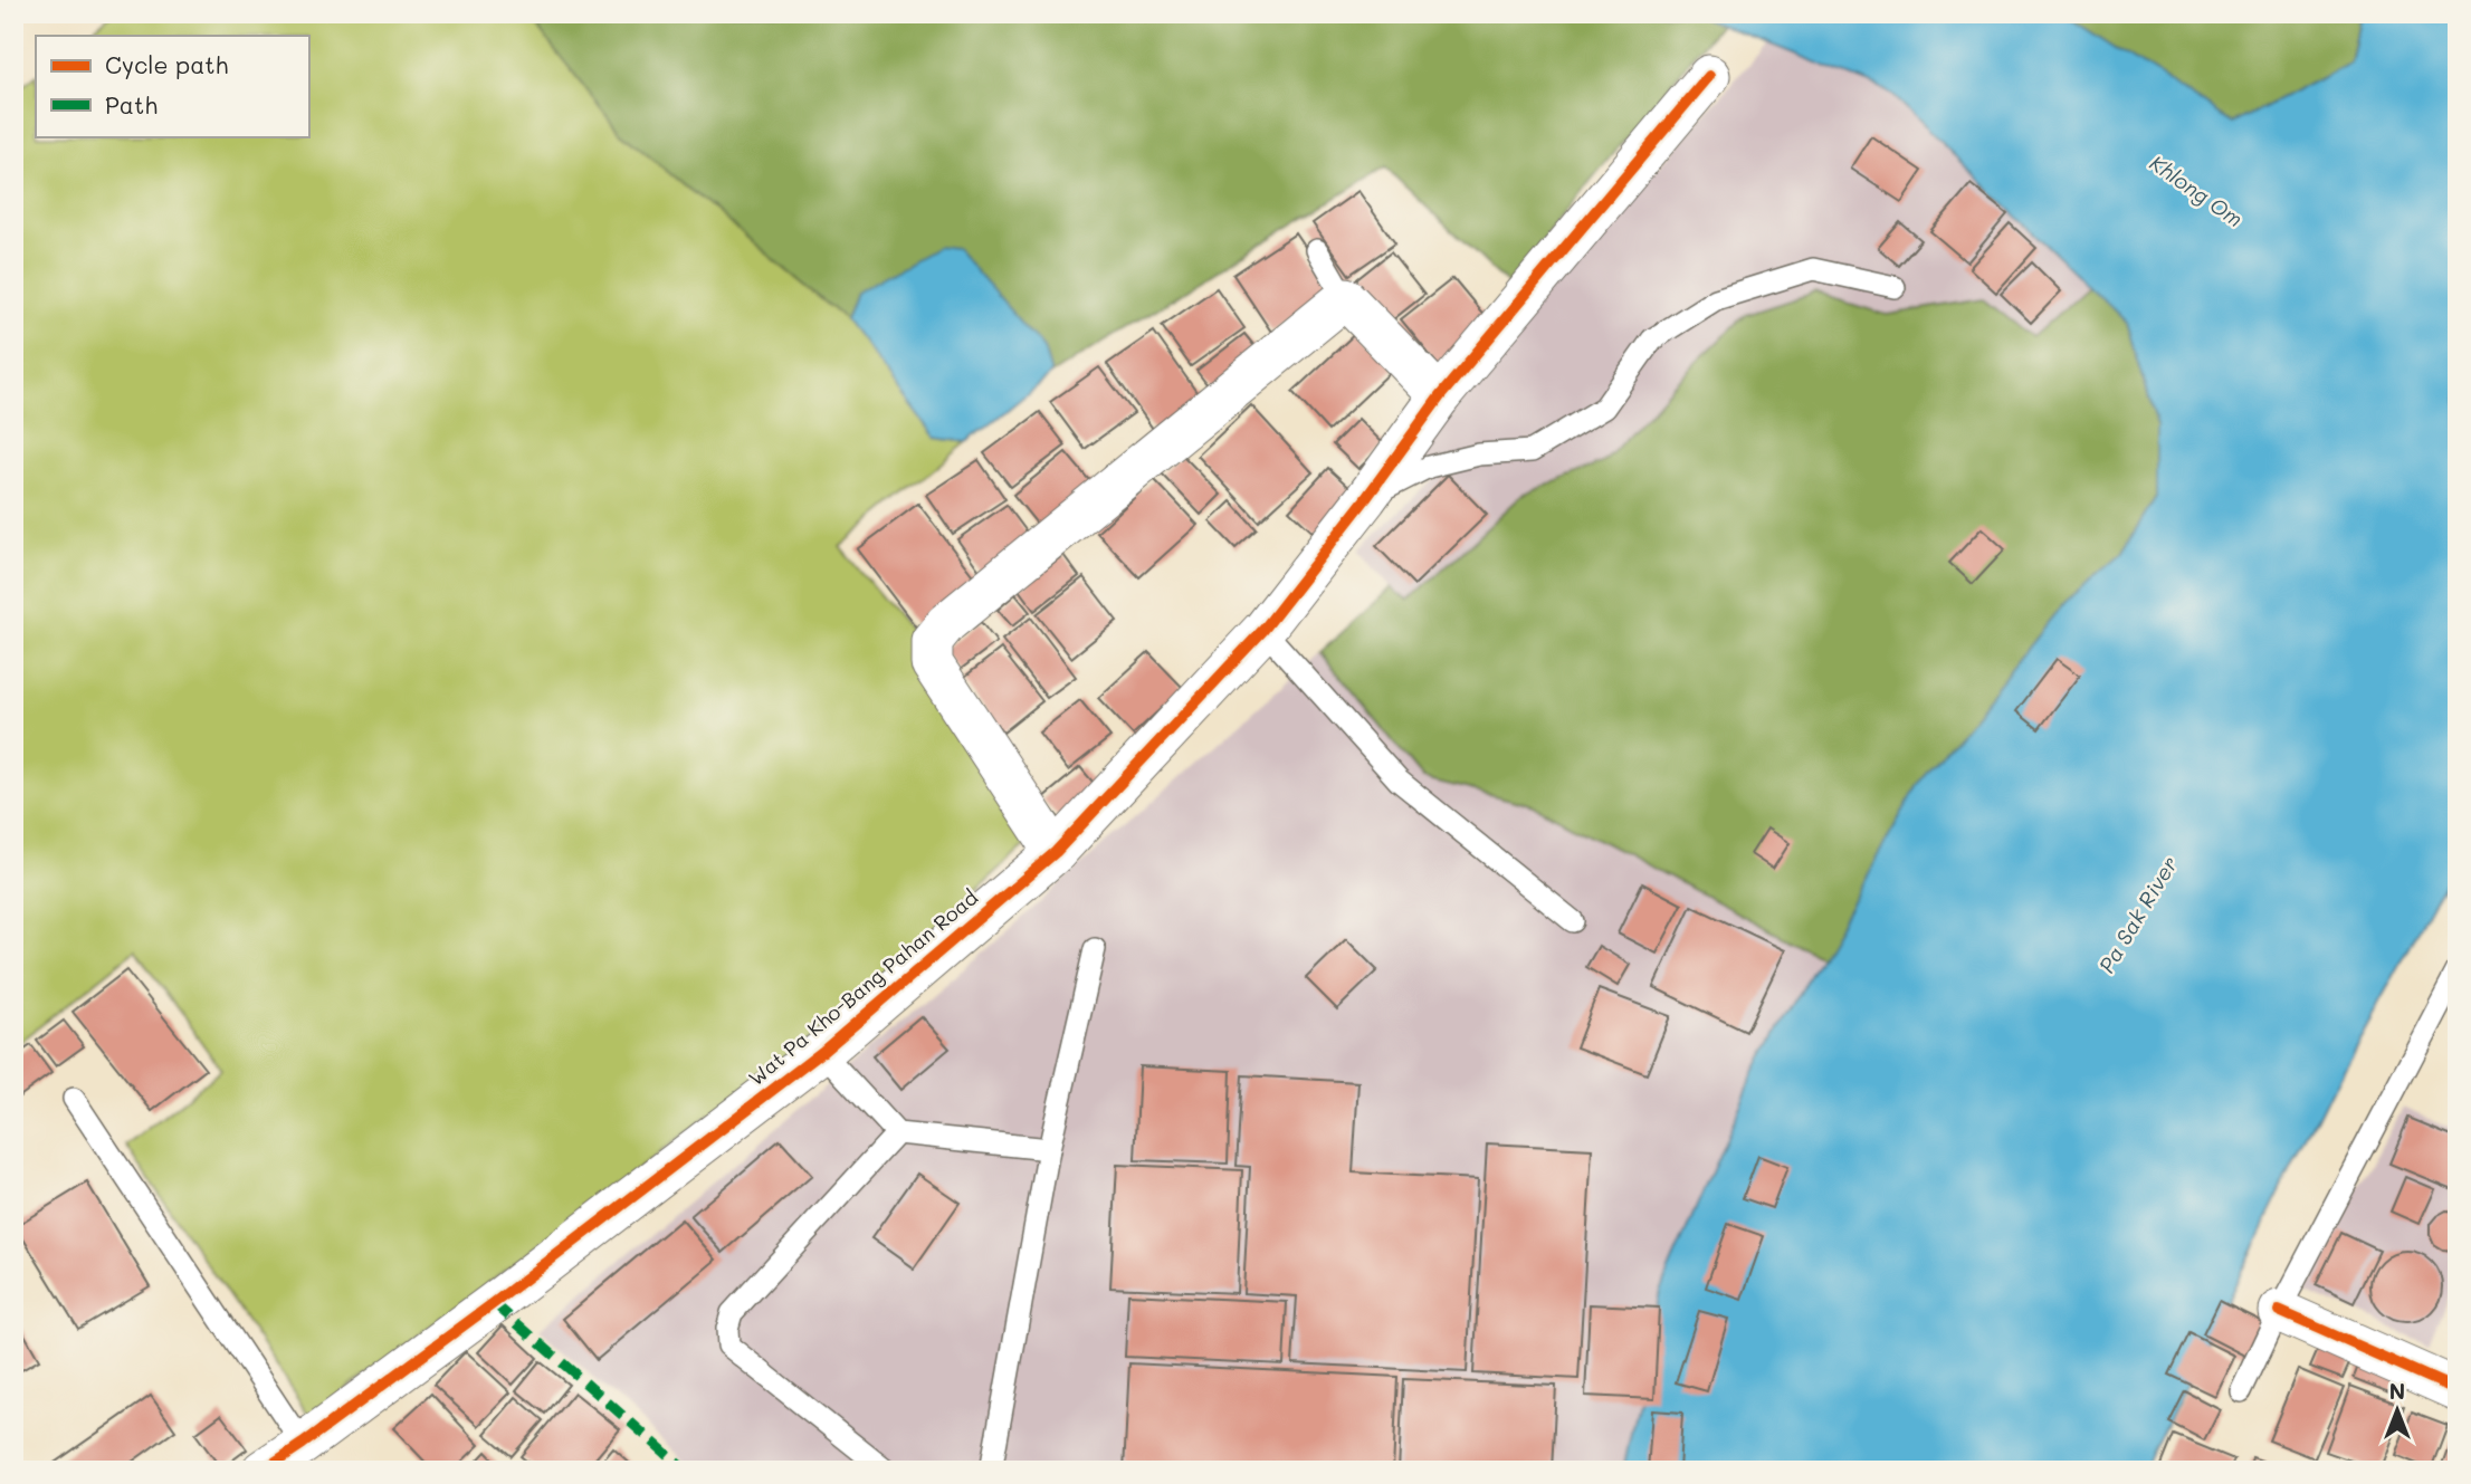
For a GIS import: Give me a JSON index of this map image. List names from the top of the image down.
{
  "streets": {
    "street": ["Wat Pa Kho-Bang Pahan Road"]
  },
  "water": ["Khlong Om", "Pa Sak River"],
  "legend": ["Cycle path", "Path"],
  "north": "top"
}
